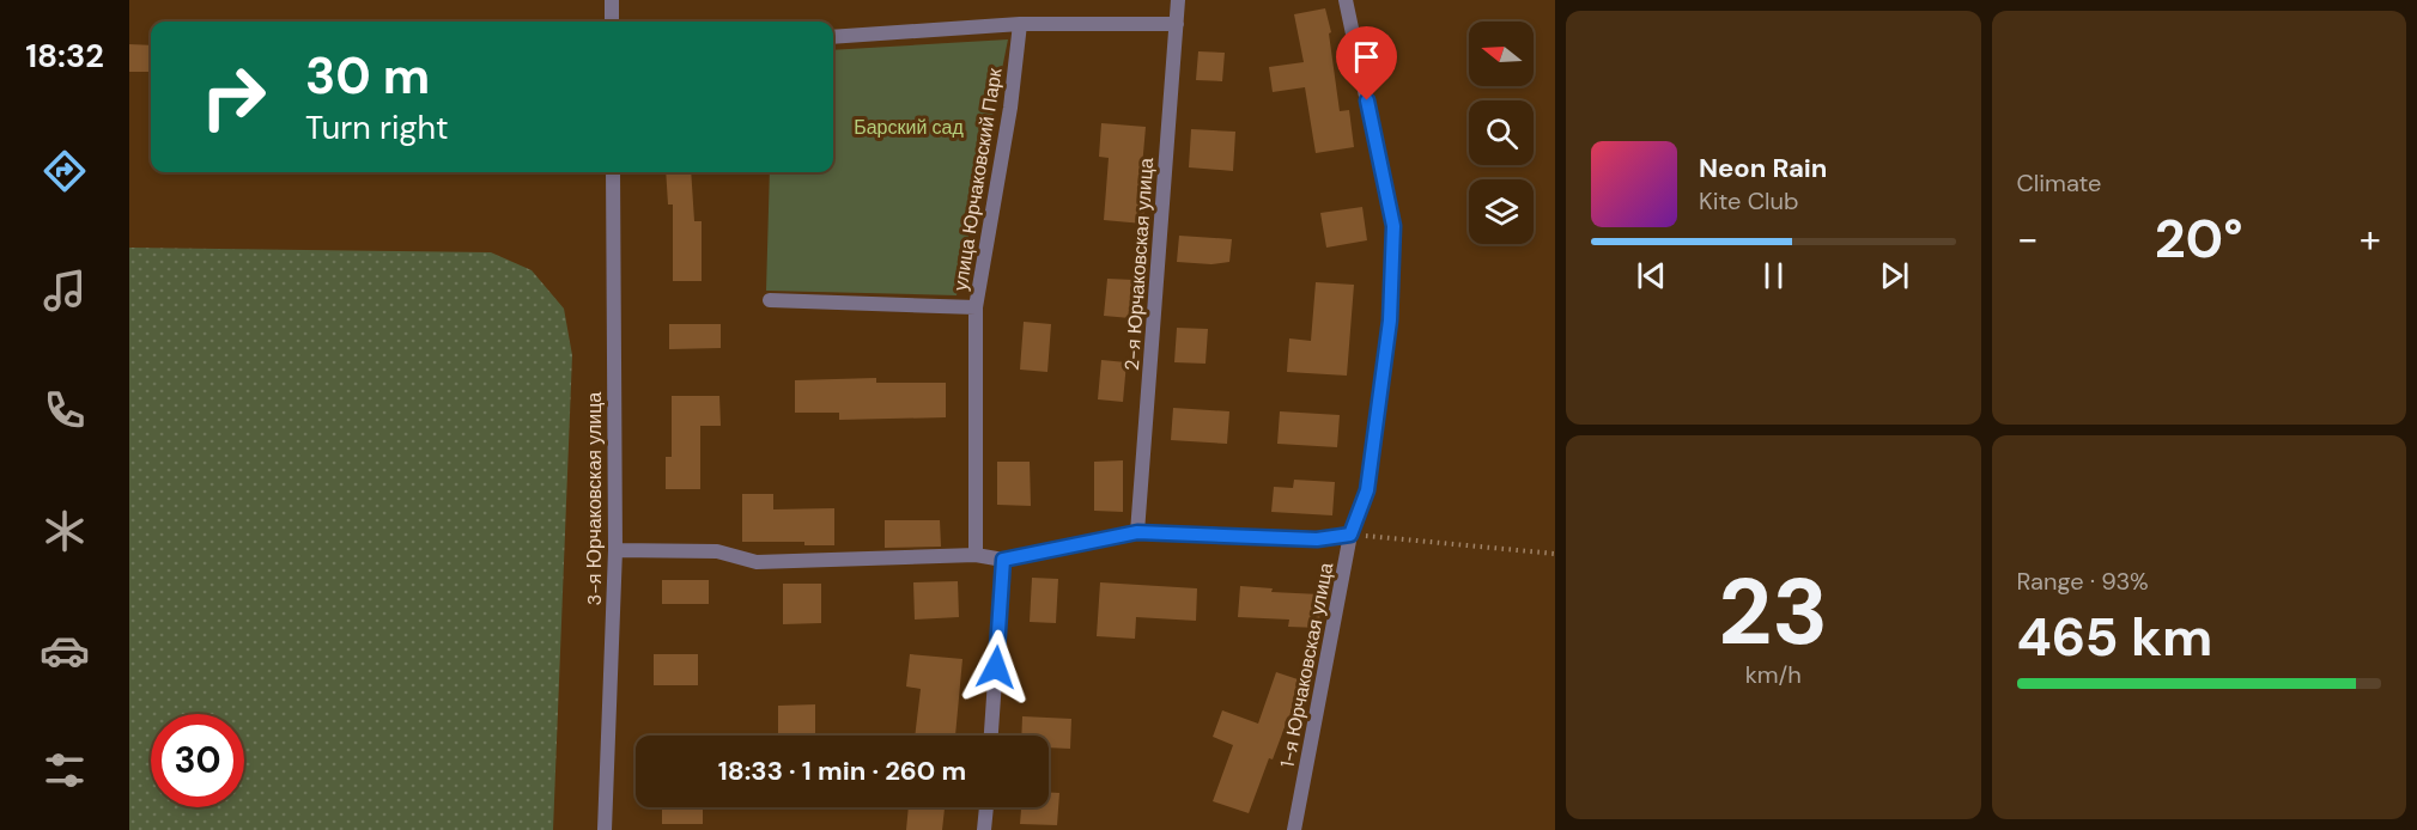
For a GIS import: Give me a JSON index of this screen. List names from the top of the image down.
{
  "streets": {
    "street": [
      "улица Юрчаковский Парк",
      "2-я Юрчаковская улица",
      "3-я Юрчаковская улица",
      "1-я Юрчаковская улица"
    ]
  },
  "parks": ["Барский сад"],
  "north": "left",
  "page": {
    "tabs": "18:32",
    "tile": [
      "Climate",
      ["23", "km/h"],
      ["Range · 93%", "465 km"]
    ],
    "turn": ["30 m", "Turn right"],
    "song": ["Neon Rain", "Kite Club"],
    "heat": ["−", "20°", "+"],
    "limit": "30",
    "trip": "18:33 · 1 min · 260 m"
  }
}
